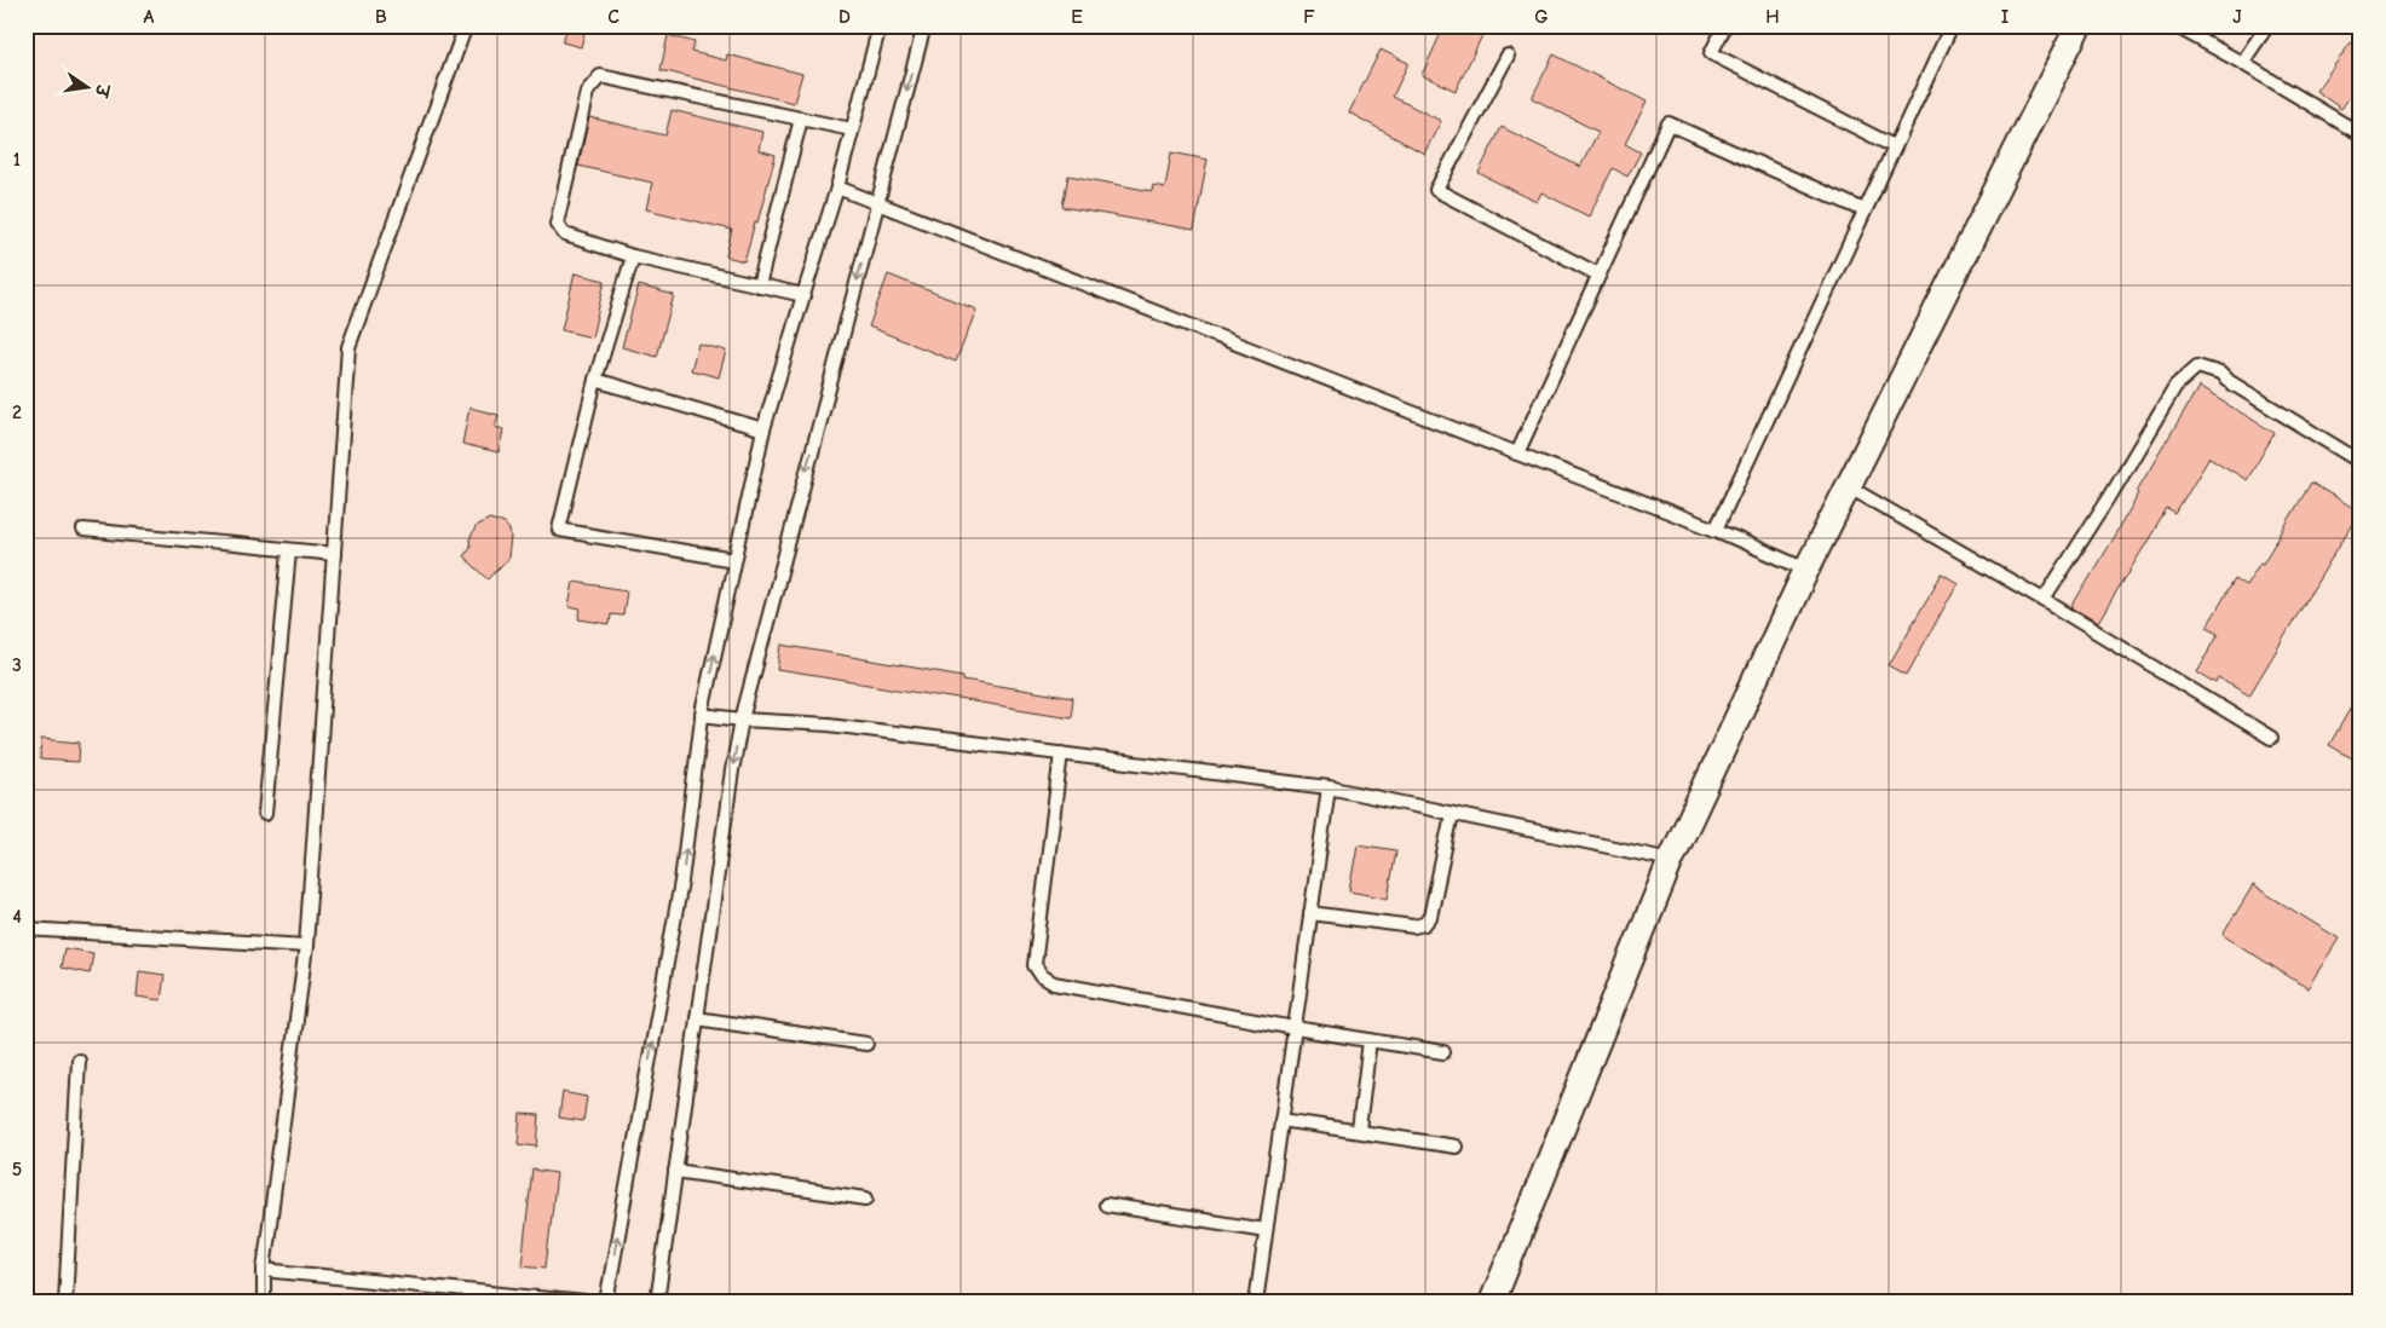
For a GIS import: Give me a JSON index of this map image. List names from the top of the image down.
{
  "north": "right",
  "grid": {
    "columns": [
      "A",
      "B",
      "C",
      "D",
      "E",
      "F",
      "G",
      "H",
      "I",
      "J"
    ],
    "rows": [
      "1",
      "2",
      "3",
      "4",
      "5"
    ]
  }
}
